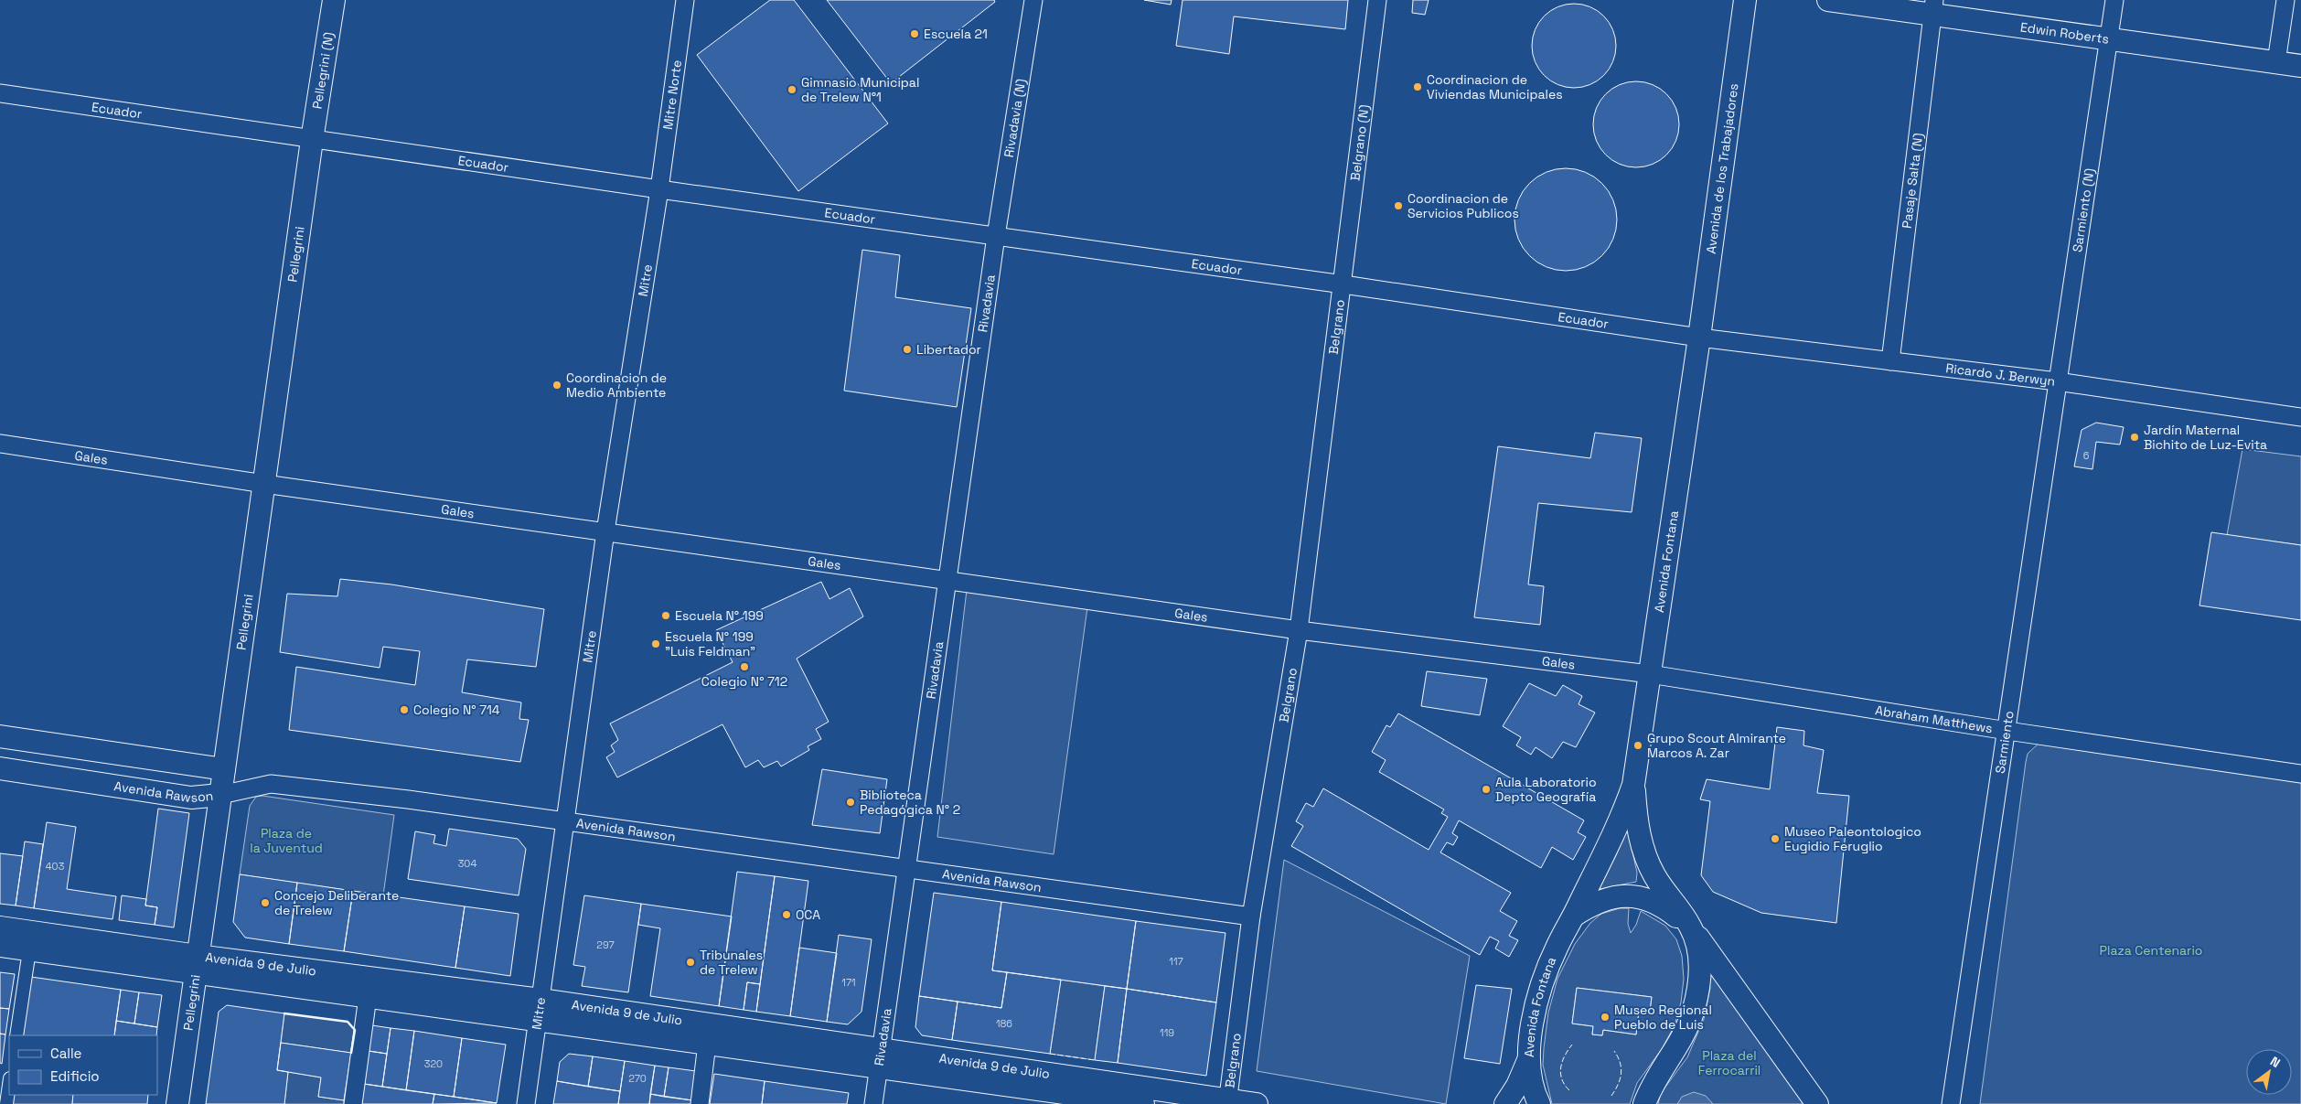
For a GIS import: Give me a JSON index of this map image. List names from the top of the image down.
{
  "streets": {
    "street": [
      "Edwin Roberts",
      "Pellegrini (N)",
      "Mitre Norte",
      "Ecuador",
      "Rivadavia (N)",
      "Belgrano (N)",
      "Avenida de los Trabajadores",
      "Pasaje Salta (N)",
      "Sarmiento (N)",
      "Pellegrini",
      "Mitre",
      "Rivadavia",
      "Belgrano",
      "Ricardo J. Berwyn",
      "Gales",
      "Avenida Fontana",
      "Abraham Matthews",
      "Sarmiento",
      "Avenida Rawson",
      "Avenida 9 de Julio"
    ]
  },
  "crossings": [
    ["Edwin Roberts", "Pasaje Salta (N)"],
    ["Edwin Roberts", "Sarmiento (N)"],
    ["Pellegrini (N)", "Ecuador"],
    ["Pellegrini (N)", "Pellegrini"],
    ["Mitre Norte", "Ecuador"],
    ["Mitre Norte", "Mitre"],
    ["Ecuador", "Rivadavia (N)"],
    ["Ecuador", "Belgrano (N)"],
    ["Ecuador", "Avenida de los Trabajadores"],
    ["Ecuador", "Pellegrini"],
    ["Ecuador", "Mitre"],
    ["Ecuador", "Rivadavia"],
    ["Ecuador", "Belgrano"],
    ["Ecuador", "Ricardo J. Berwyn"],
    ["Ecuador", "Avenida Fontana"],
    ["Rivadavia (N)", "Rivadavia"],
    ["Belgrano (N)", "Belgrano"],
    ["Avenida de los Trabajadores", "Ricardo J. Berwyn"],
    ["Avenida de los Trabajadores", "Avenida Fontana"],
    ["Pasaje Salta (N)", "Ricardo J. Berwyn"],
    ["Sarmiento (N)", "Ricardo J. Berwyn"],
    ["Sarmiento (N)", "Sarmiento"],
    ["Pellegrini", "Gales"],
    ["Pellegrini", "Avenida Rawson"],
    ["Pellegrini", "Avenida 9 de Julio"],
    ["Mitre", "Gales"],
    ["Mitre", "Avenida Rawson"],
    ["Mitre", "Avenida 9 de Julio"],
    ["Rivadavia", "Gales"],
    ["Rivadavia", "Avenida Rawson"],
    ["Rivadavia", "Avenida 9 de Julio"],
    ["Belgrano", "Gales"],
    ["Belgrano", "Avenida Rawson"],
    ["Belgrano", "Avenida 9 de Julio"],
    ["Ricardo J. Berwyn", "Avenida Fontana"],
    ["Ricardo J. Berwyn", "Sarmiento"],
    ["Gales", "Avenida Fontana"],
    ["Gales", "Abraham Matthews"],
    ["Avenida Fontana", "Abraham Matthews"],
    ["Abraham Matthews", "Sarmiento"]
  ],
  "parks": ["Plaza de la Juventud", "Plaza Centenario", "Plaza del Ferrocarril"],
  "places": [
    "Escuela 21",
    "Coordinacion de Viviendas Municipales",
    "Gimnasio Municipal de Trelew N°1",
    "Coordinacion de Servicios Publicos",
    "Libertador",
    "Coordinacion de Medio Ambiente",
    "Jardín Maternal Bichito de Luz-Evita",
    "Escuela N° 199",
    "Escuela N° 199 \"Luis Feldman\"",
    "Colegio N° 712",
    "Colegio N° 714",
    "Grupo Scout Almirante Marcos A. Zar",
    "Aula Laboratorio Depto Geografía",
    "Biblioteca Pedagógica N° 2",
    "Museo Paleontologico Eugidio Feruglio",
    "Concejo Deliberante de Trelew",
    "OCA",
    "Tribunales de Trelew",
    "Museo Regional Pueblo de Luis"
  ],
  "house_numbers": [
    "6",
    "304",
    "403",
    "297",
    "117",
    "171",
    "186",
    "119",
    "320",
    "270"
  ],
  "legend": ["Calle", "Edificio"],
  "north": "top right"
}
